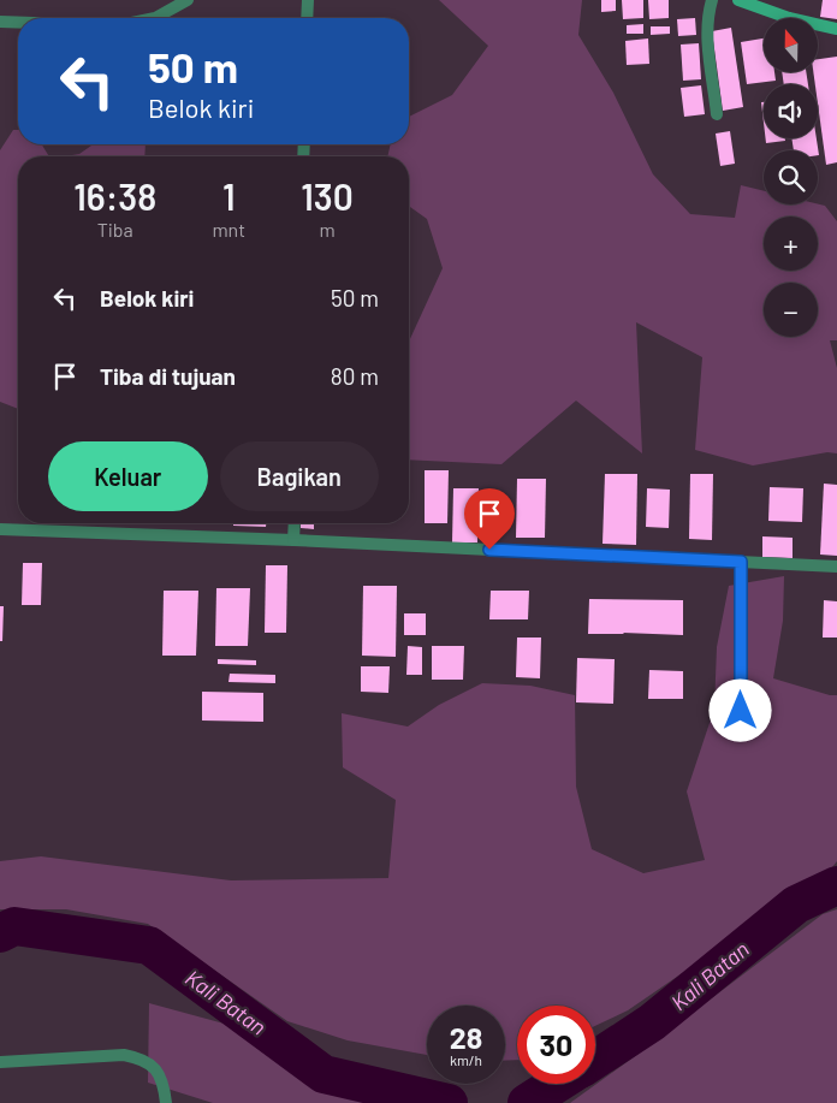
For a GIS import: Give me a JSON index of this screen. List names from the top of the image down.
{
  "water": ["Kali Batan"],
  "north": "top",
  "page": {
    "map_buttons": ["+", "−"],
    "turn": ["50 m", "Belok kiri"],
    "eta": [
      "16:38",
      "Tiba",
      "1",
      "mnt",
      "130",
      "m"
    ],
    "list": [
      {
        "name": "Belok kiri",
        "value": "50 m"
      },
      {
        "name": "Tiba di tujuan",
        "value": "80 m"
      }
    ],
    "buttons": ["Keluar", "Bagikan"],
    "speed": "28 km/h",
    "limit": "30"
  }
}
